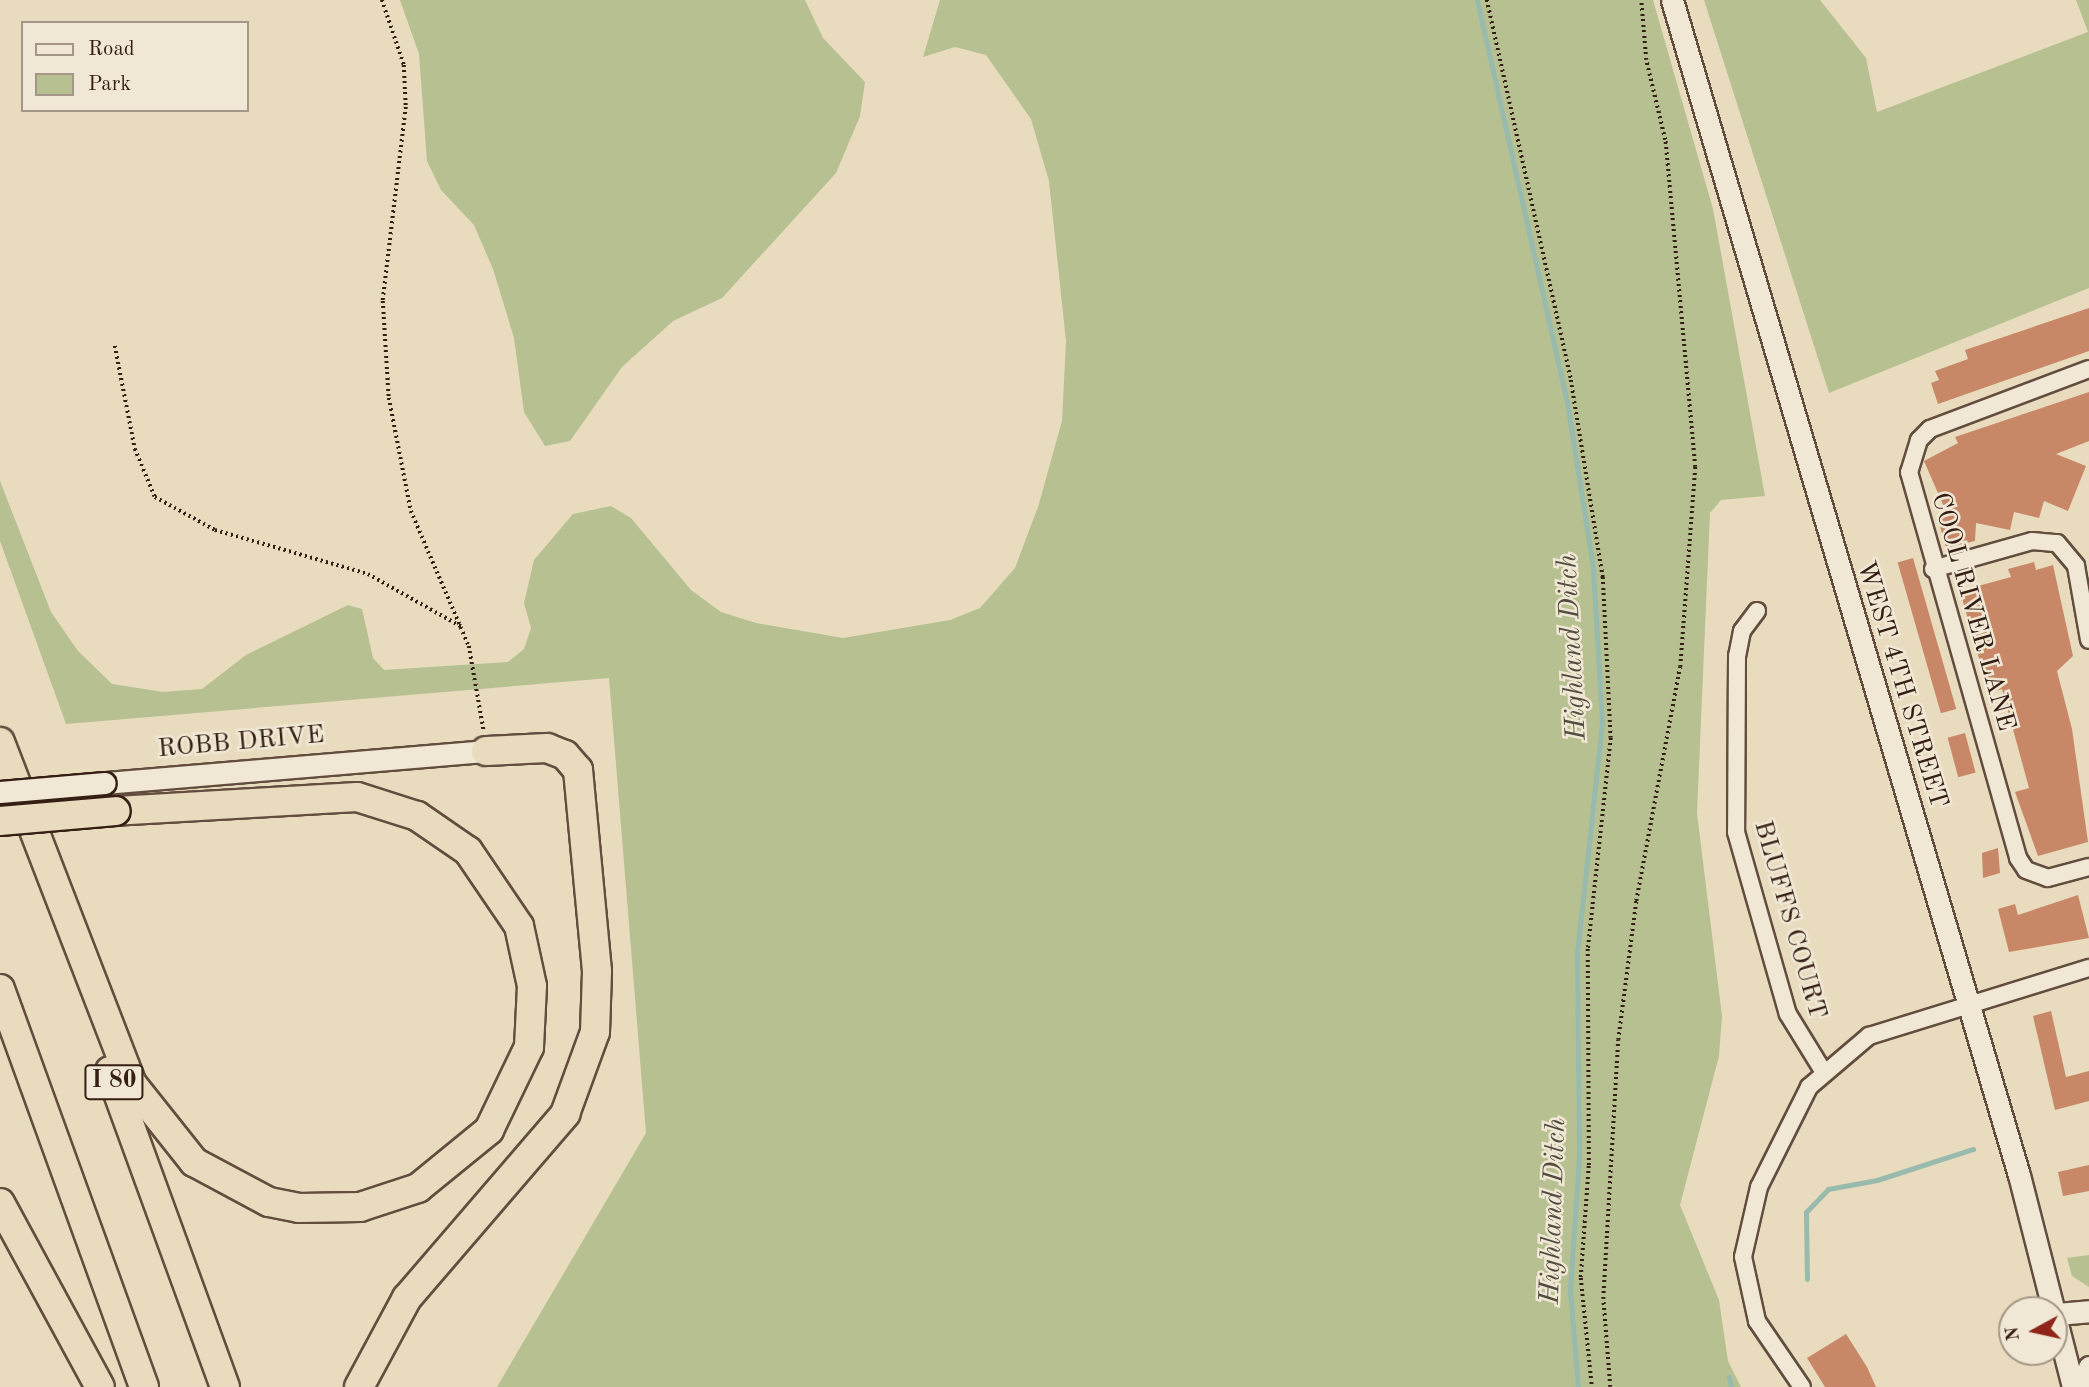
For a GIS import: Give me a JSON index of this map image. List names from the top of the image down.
{
  "streets": {
    "highway": ["I 80"],
    "main road": ["WEST 4TH STREET", "ROBB DRIVE"],
    "street": ["COOL RIVER LANE", "BLUFFS COURT"]
  },
  "water": ["Highland Ditch"],
  "legend": ["Road", "Park"],
  "north": "left"
}
